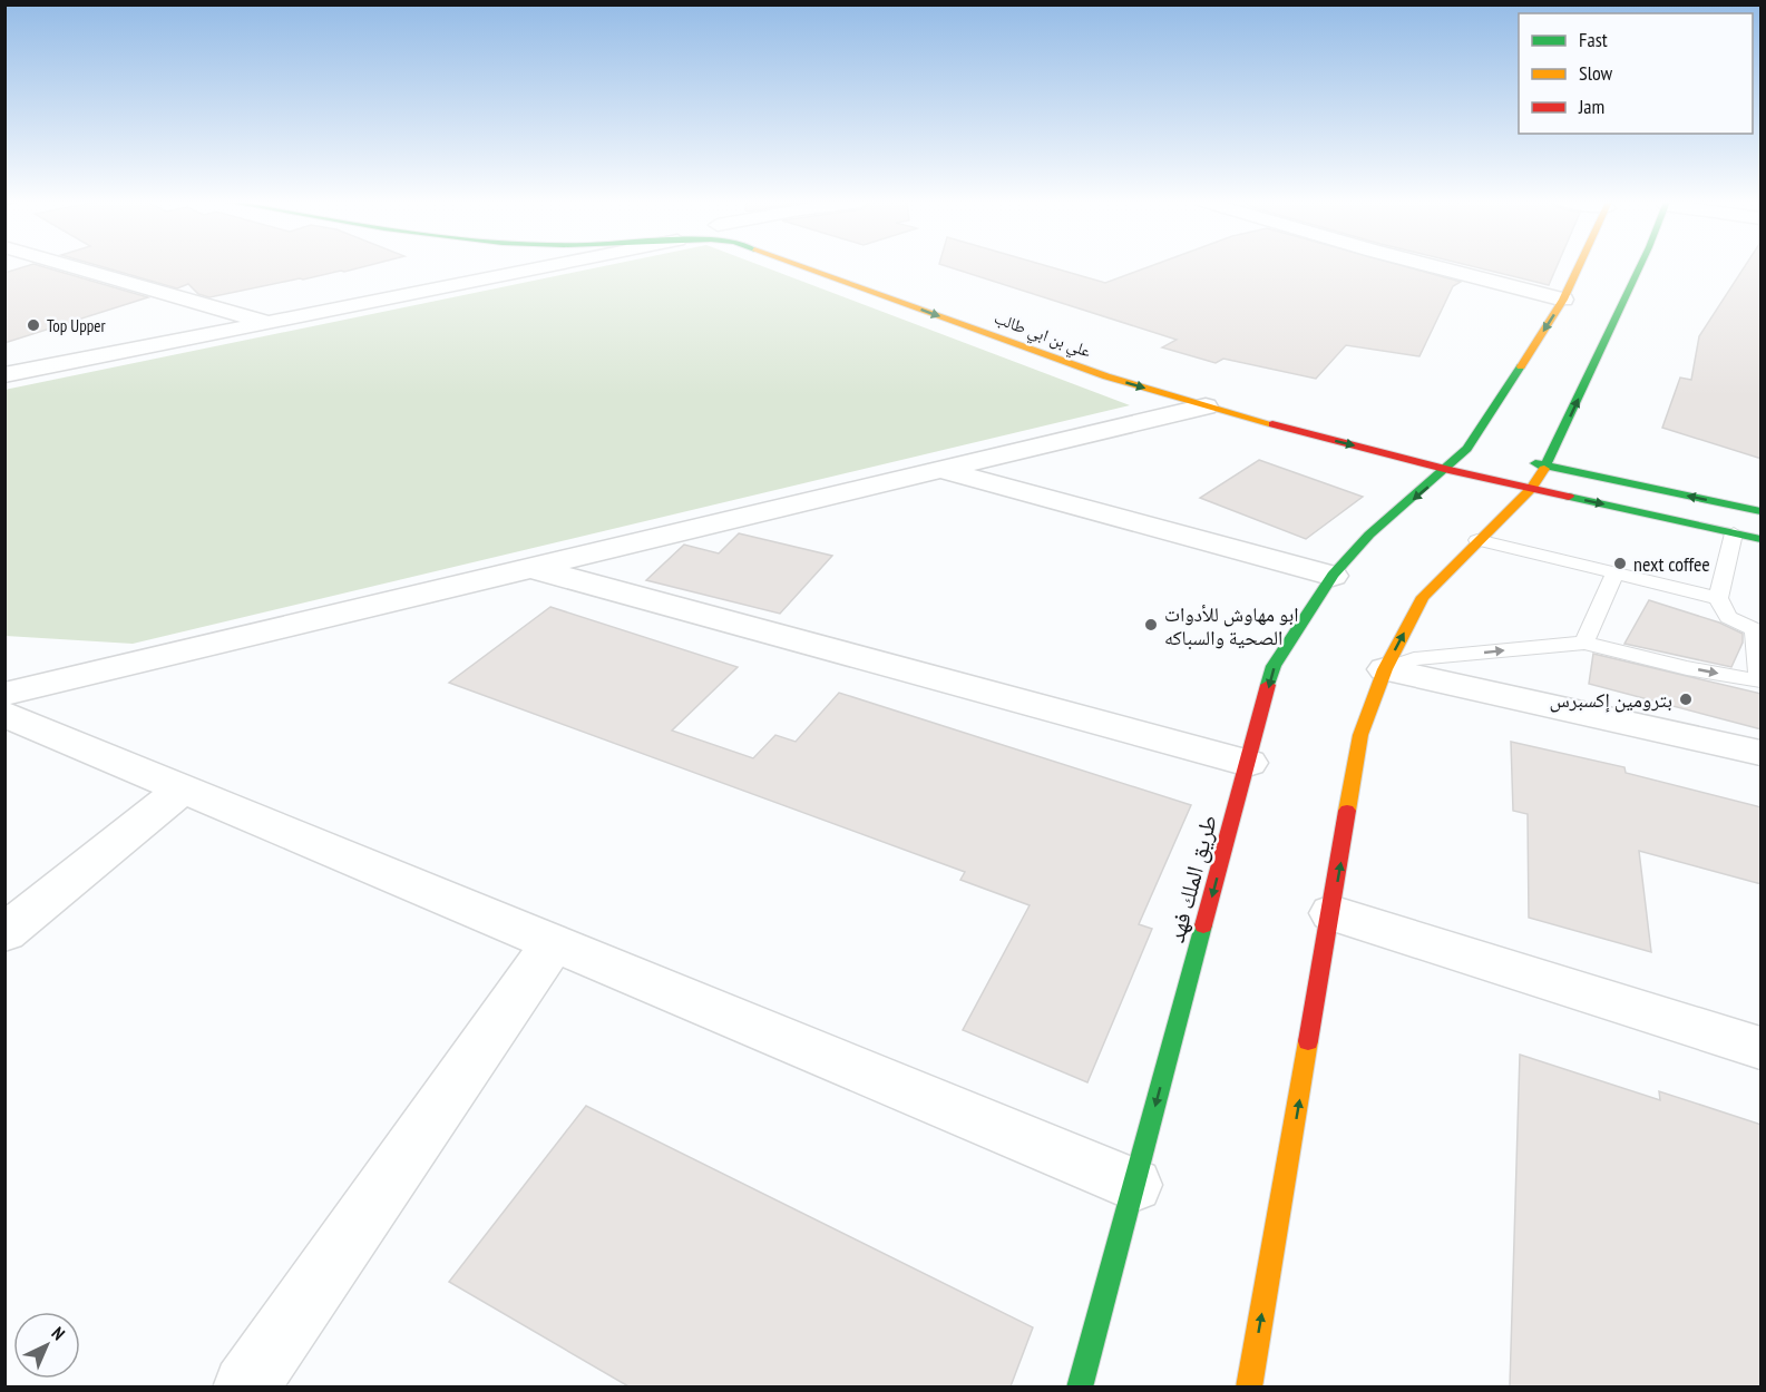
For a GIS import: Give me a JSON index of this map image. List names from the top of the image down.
{
  "streets": {
    "main road": ["علي بن ابي طالب", "طريق الملك فهد"]
  },
  "crossings": [
    ["علي بن ابي طالب", "طريق الملك فهد"]
  ],
  "one_way": ["علي بن ابي طالب"],
  "places": [
    "Top Upper",
    "next coffee",
    "ابو مهاوش للأدوات الصحية والسباكه",
    "بترومين إكسبرس"
  ],
  "legend": ["Fast", "Slow", "Jam"],
  "north": "top right"
}
